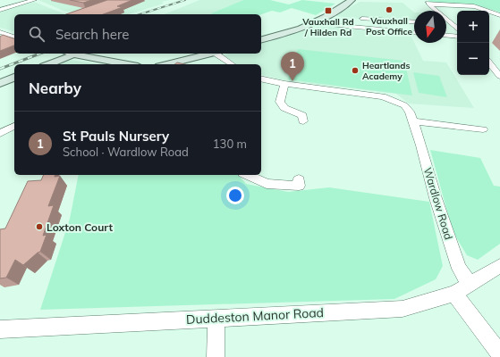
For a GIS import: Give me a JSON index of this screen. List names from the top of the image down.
{
  "streets": {
    "street": ["Wardlow Road", "Duddeston Manor Road"]
  },
  "crossings": [
    ["Wardlow Road", "Duddeston Manor Road"]
  ],
  "places": {
    "other": ["Vauxhall Post Office", "Heartlands Academy", "Loxton Court"],
    "transit": ["Vauxhall Rd / Hilden Rd"]
  },
  "north": "bottom",
  "page": {
    "map_buttons": ["+", "−"],
    "search": "Search here",
    "pins": "1",
    "heading": "Nearby",
    "list": [
      {
        "mark": "1",
        "name": "St Pauls Nursery",
        "note": "School · Wardlow Road",
        "value": "130 m"
      }
    ]
  }
}
